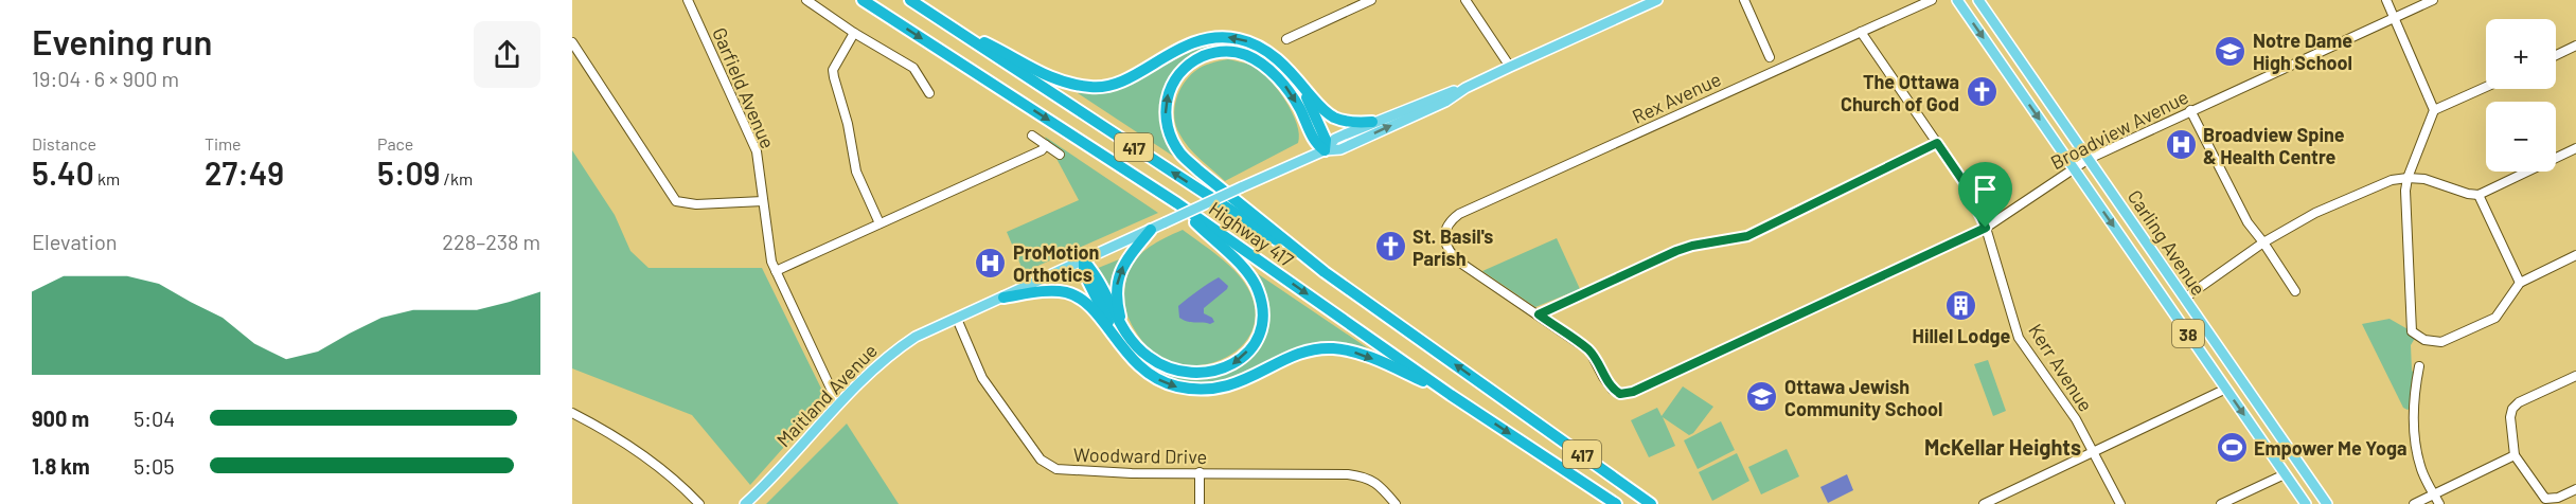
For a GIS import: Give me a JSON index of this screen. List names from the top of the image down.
{
  "streets": {
    "highway": ["417", "Highway 417"],
    "main road": ["Carling Avenue", "38", "Maitland Avenue"],
    "street": [
      "Garfield Avenue",
      "Rex Avenue",
      "Broadview Avenue",
      "Kerr Avenue",
      "Woodward Drive"
    ]
  },
  "crossings": [
    ["Garfield Avenue", "Maitland Avenue"],
    ["Rex Avenue", "Broadview Avenue"],
    ["Rex Avenue", "Kerr Avenue"],
    ["Broadview Avenue", "Carling Avenue"],
    ["Broadview Avenue", "Kerr Avenue"],
    ["Maitland Avenue", "Woodward Drive"]
  ],
  "districts": ["McKellar Heights"],
  "places": {
    "school or university": ["Notre Dame High School", "Ottawa Jewish Community School"],
    "church": ["The Ottawa Church of God", "St. Basil's Parish"],
    "hospital": ["Broadview Spine & Health Centre", "ProMotion Orthotics"],
    "building": ["Hillel Lodge"],
    "sports": ["Empower Me Yoga"]
  },
  "page": {
    "heading": ["Evening run", "19:04 · 6 × 900 m"],
    "map_buttons": ["+", "−"],
    "stats": [
      ["Distance", "5.40 km"],
      ["Time", "27:49"],
      ["Pace", "5:09 /km"]
    ],
    "chart": ["Elevation", "228–238 m"],
    "list": [
      {
        "name": "900 m",
        "note": "5:04"
      },
      {
        "name": "1.8 km",
        "note": "5:05"
      }
    ]
  }
}
